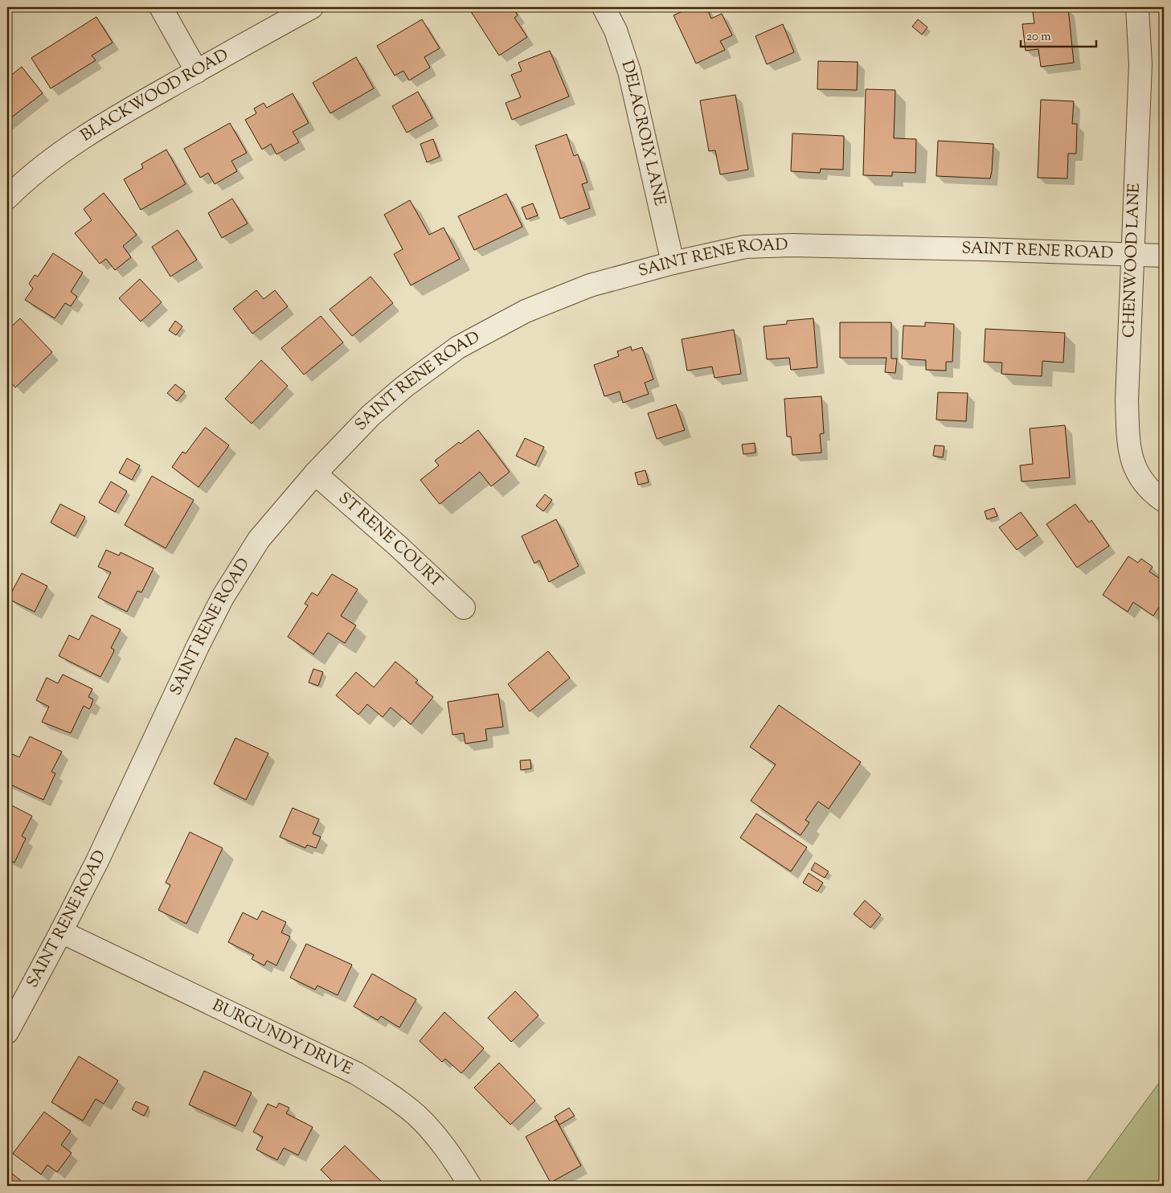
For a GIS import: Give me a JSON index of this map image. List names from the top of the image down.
{
  "streets": {
    "street": [
      "BLACKWOOD ROAD",
      "DELACROIX LANE",
      "SAINT RENE ROAD",
      "CHENWOOD LANE",
      "ST RENE COURT",
      "BURGUNDY DRIVE"
    ]
  },
  "crossings": [
    ["DELACROIX LANE", "SAINT RENE ROAD"],
    ["SAINT RENE ROAD", "CHENWOOD LANE"],
    ["SAINT RENE ROAD", "ST RENE COURT"],
    ["SAINT RENE ROAD", "BURGUNDY DRIVE"]
  ],
  "scale_bar": "20 m"
}
